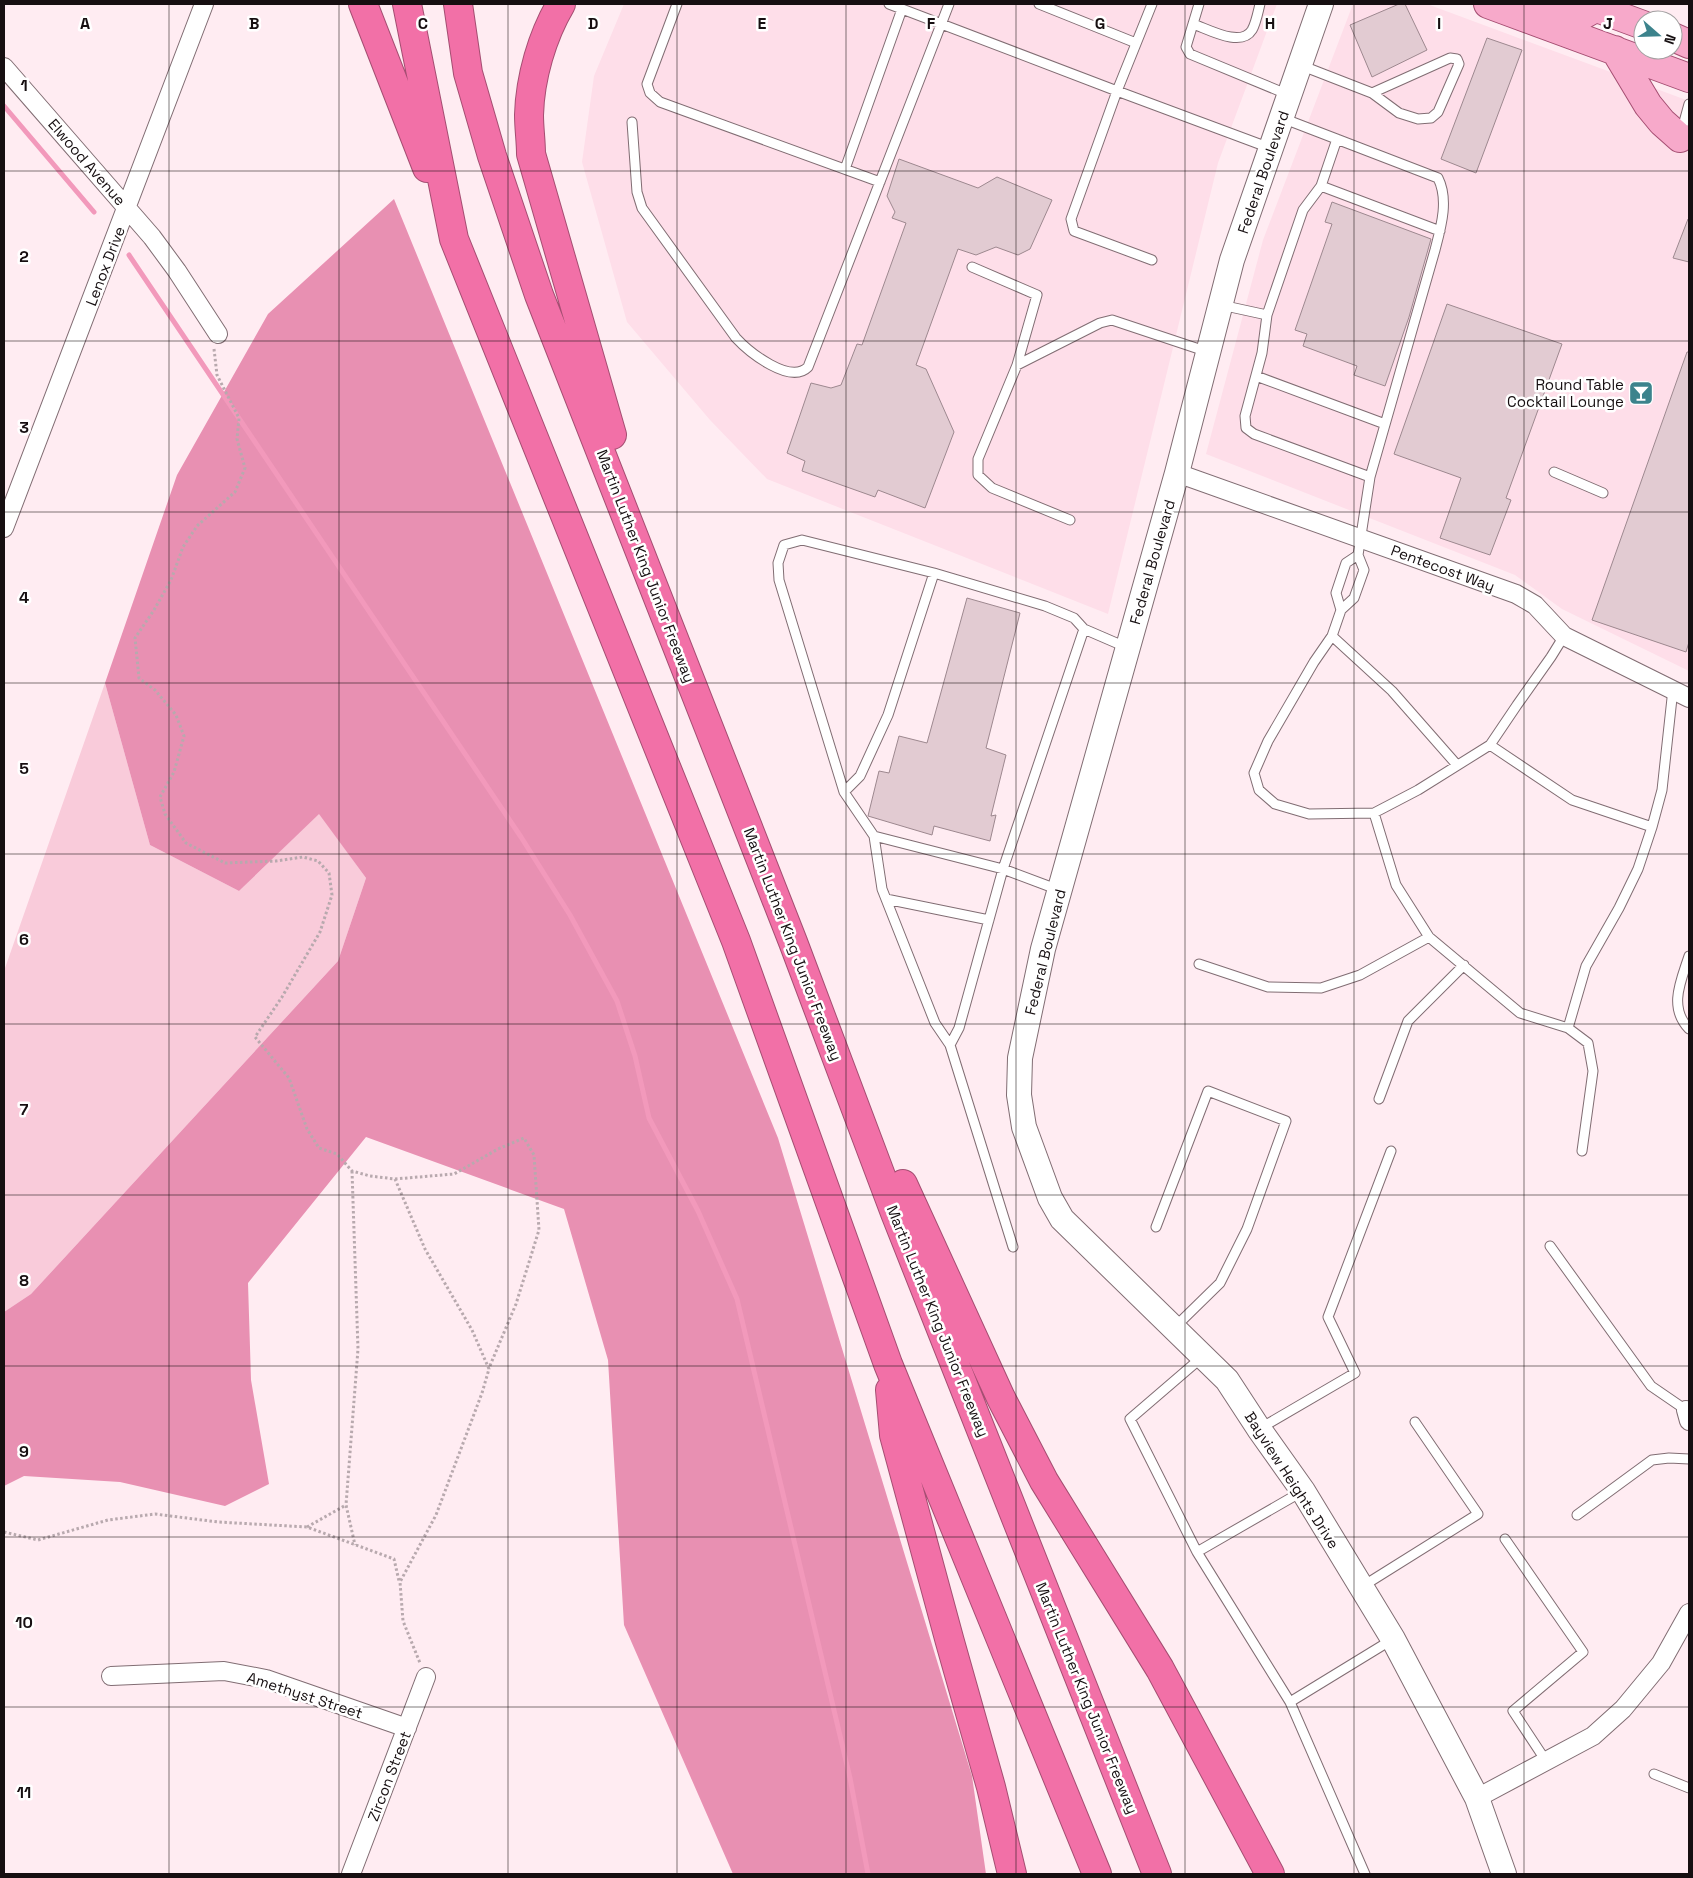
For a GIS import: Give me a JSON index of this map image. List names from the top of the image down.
{
  "streets": {
    "highway": ["Martin Luther King Junior Freeway"],
    "main road": ["Federal Boulevard", "Bayview Heights Drive"],
    "street": [
      "Elwood Avenue",
      "Lenox Drive",
      "Pentecost Way",
      "Amethyst Street",
      "Zircon Street"
    ]
  },
  "crossings": [
    ["Elwood Avenue", "Lenox Drive"],
    ["Federal Boulevard", "Pentecost Way"],
    ["Federal Boulevard", "Bayview Heights Drive"],
    ["Amethyst Street", "Zircon Street"]
  ],
  "places": {
    "bar": ["Round Table Cocktail Lounge"]
  },
  "north": "right",
  "grid": {
    "columns": [
      "A",
      "B",
      "C",
      "D",
      "E",
      "F",
      "G",
      "H",
      "I",
      "J"
    ],
    "rows": [
      "1",
      "2",
      "3",
      "4",
      "5",
      "6",
      "7",
      "8",
      "9",
      "10",
      "11"
    ]
  }
}
